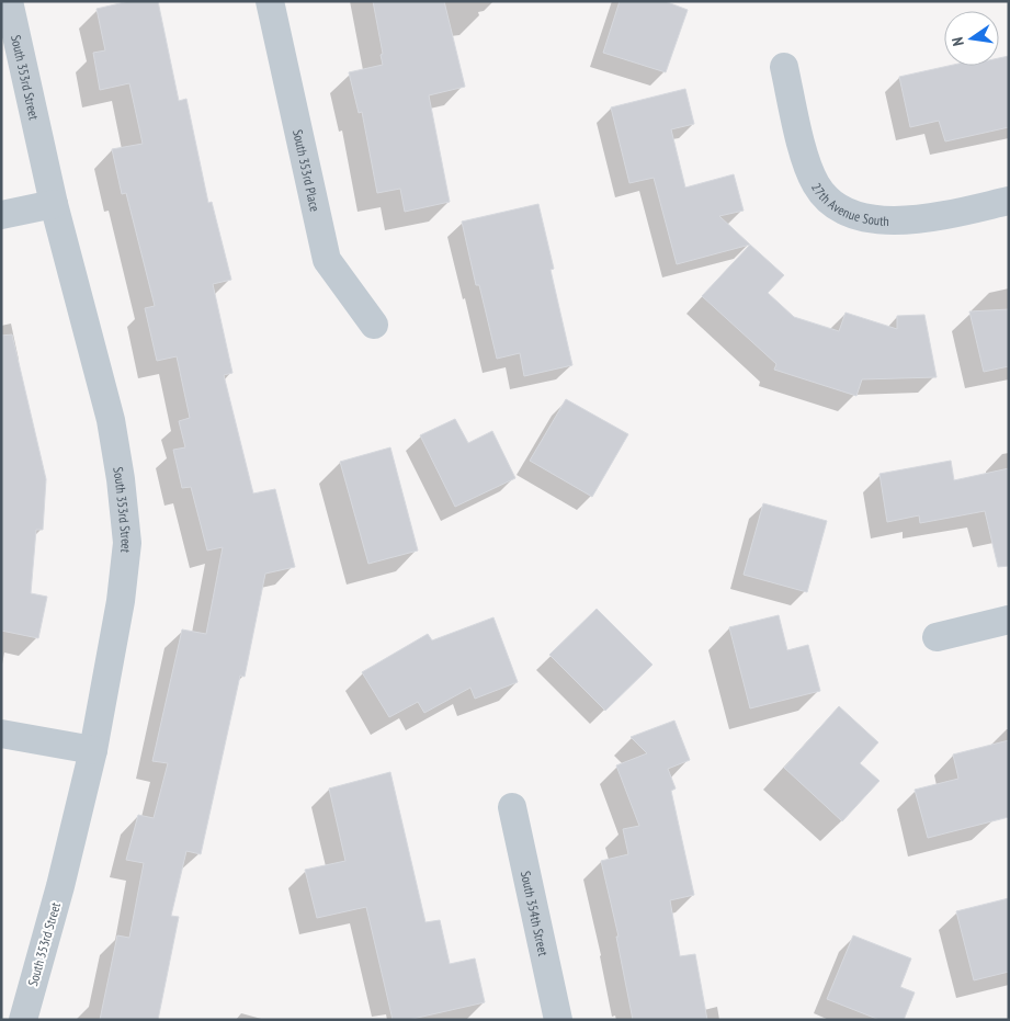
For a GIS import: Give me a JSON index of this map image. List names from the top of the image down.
{
  "streets": {
    "street": [
      "South 353rd Street",
      "South 353rd Place",
      "27th Avenue South",
      "South 354th Street"
    ]
  },
  "north": "left"
}
